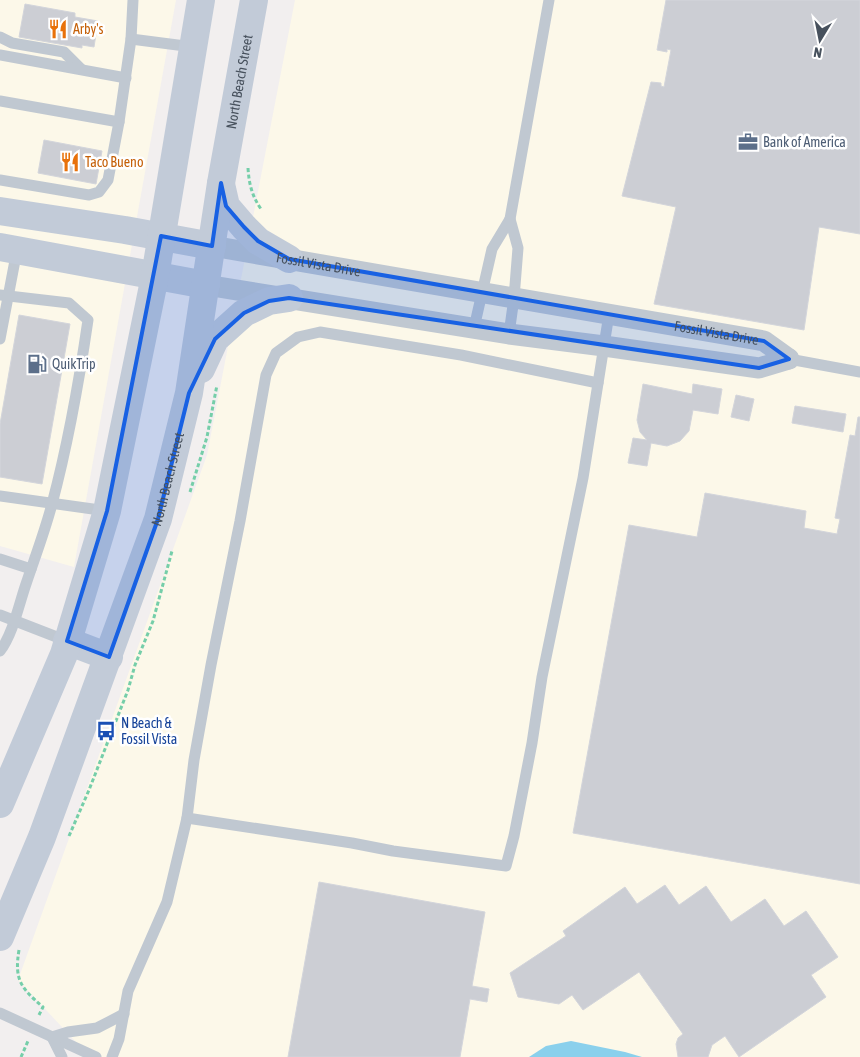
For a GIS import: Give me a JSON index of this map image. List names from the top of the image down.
{
  "streets": {
    "main road": ["North Beach Street", "Fossil Vista Drive"]
  },
  "crossings": [
    ["North Beach Street", "Fossil Vista Drive"]
  ],
  "places": {
    "restaurant": ["Arby's", "Taco Bueno"],
    "office": ["Bank of America"],
    "fuel station": ["QuikTrip"],
    "bus stop": ["N Beach & Fossil Vista"]
  },
  "north": "bottom"
}
